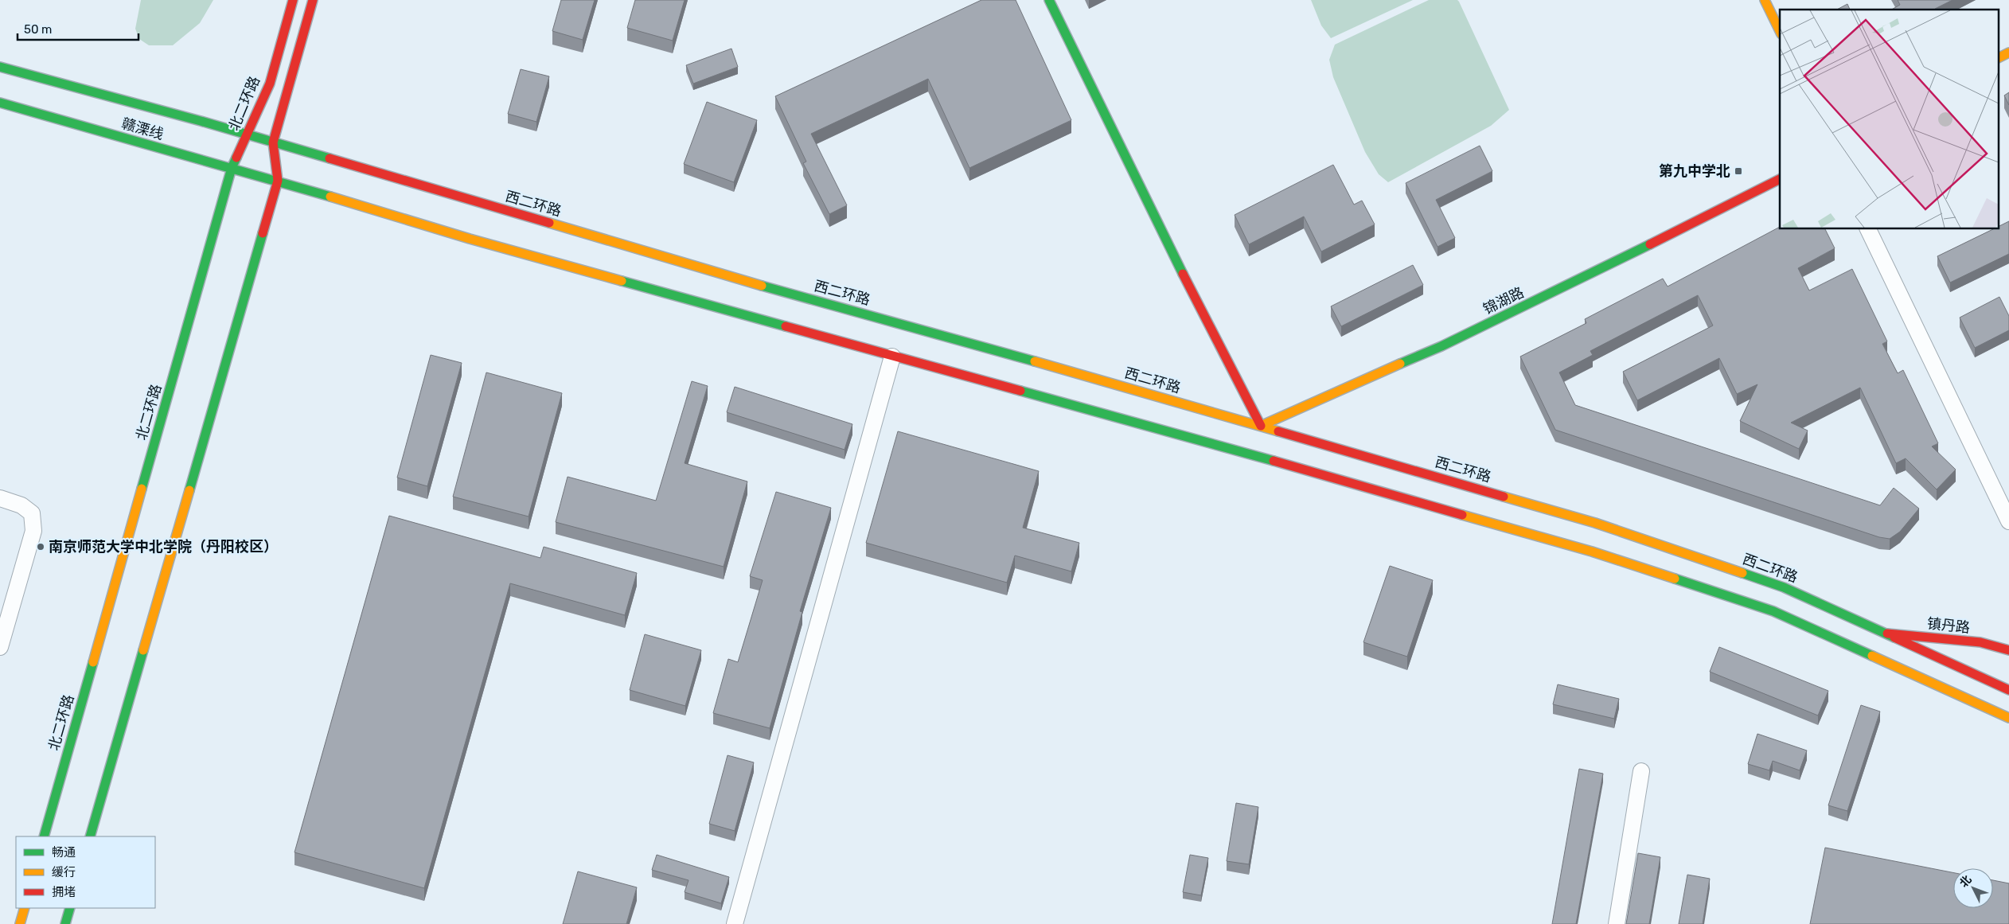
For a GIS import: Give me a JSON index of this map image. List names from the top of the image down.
{
  "streets": {
    "main road": [
      "北二环路",
      "赣溧线",
      "西二环路",
      "锦湖路",
      "镇丹路"
    ]
  },
  "crossings": [
    ["北二环路", "赣溧线"],
    ["赣溧线", "西二环路"],
    ["西二环路", "锦湖路"],
    ["西二环路", "镇丹路"]
  ],
  "places": {
    "transit": ["第九中学北"],
    "other": ["南京师范大学中北学院（丹阳校区）"]
  },
  "legend": ["畅通", "缓行", "拥堵"],
  "scale_bar": "50 m",
  "north": "top left"
}
